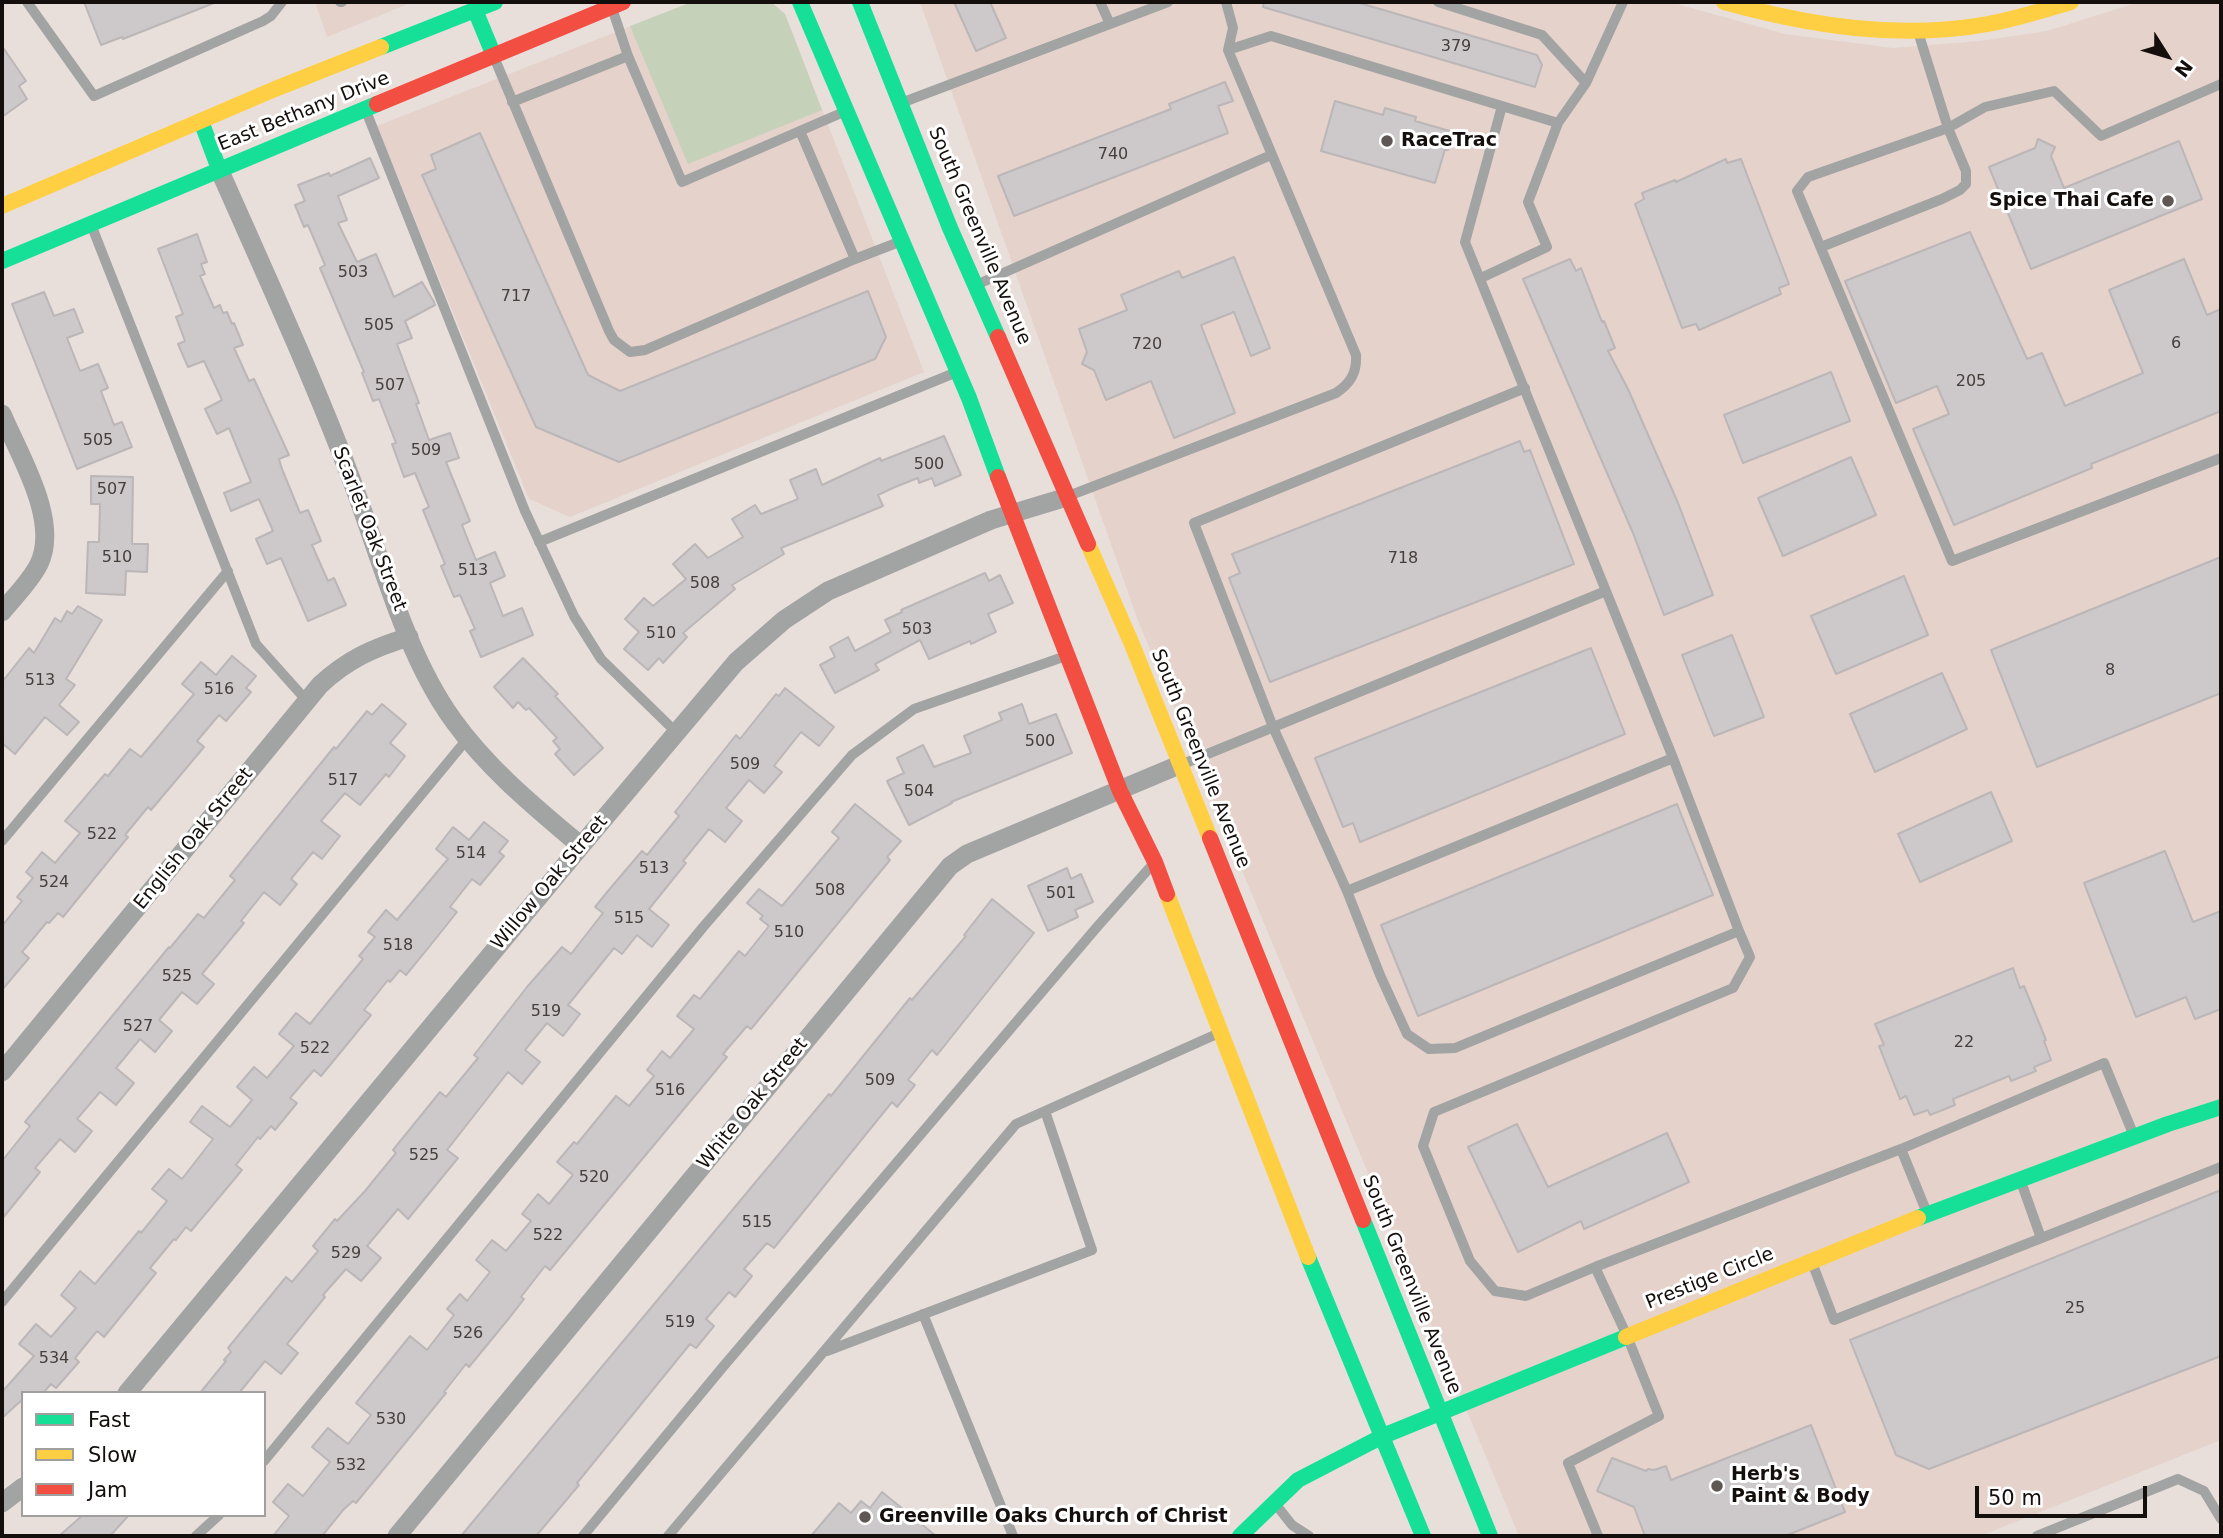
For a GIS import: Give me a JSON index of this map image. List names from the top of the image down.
{
  "streets": {
    "main road": ["East Bethany Drive", "South Greenville Avenue", "Prestige Circle"],
    "street": [
      "Scarlet Oak Street",
      "English Oak Street",
      "Willow Oak Street",
      "White Oak Street"
    ]
  },
  "crossings": [
    ["East Bethany Drive", "Scarlet Oak Street"],
    ["South Greenville Avenue", "Willow Oak Street"],
    ["South Greenville Avenue", "White Oak Street"],
    ["South Greenville Avenue", "Prestige Circle"],
    ["Scarlet Oak Street", "English Oak Street"],
    ["Scarlet Oak Street", "Willow Oak Street"]
  ],
  "places": [
    "RaceTrac",
    "Spice Thai Cafe",
    "Herb's Paint & Body",
    "Greenville Oaks Church of Christ"
  ],
  "house_numbers": [
    "379",
    "740",
    "503",
    "717",
    "505",
    "6",
    "720",
    "205",
    "507",
    "505",
    "509",
    "500",
    "507",
    "510",
    "718",
    "513",
    "508",
    "503",
    "510",
    "8",
    "513",
    "516",
    "500",
    "509",
    "517",
    "504",
    "522",
    "514",
    "513",
    "524",
    "508",
    "501",
    "515",
    "510",
    "518",
    "525",
    "519",
    "527",
    "22",
    "522",
    "509",
    "516",
    "525",
    "520",
    "515",
    "522",
    "529",
    "25",
    "519",
    "526",
    "534",
    "530",
    "532"
  ],
  "legend": ["Fast", "Slow", "Jam"],
  "scale_bar": "50 m",
  "north": "bottom right"
}
